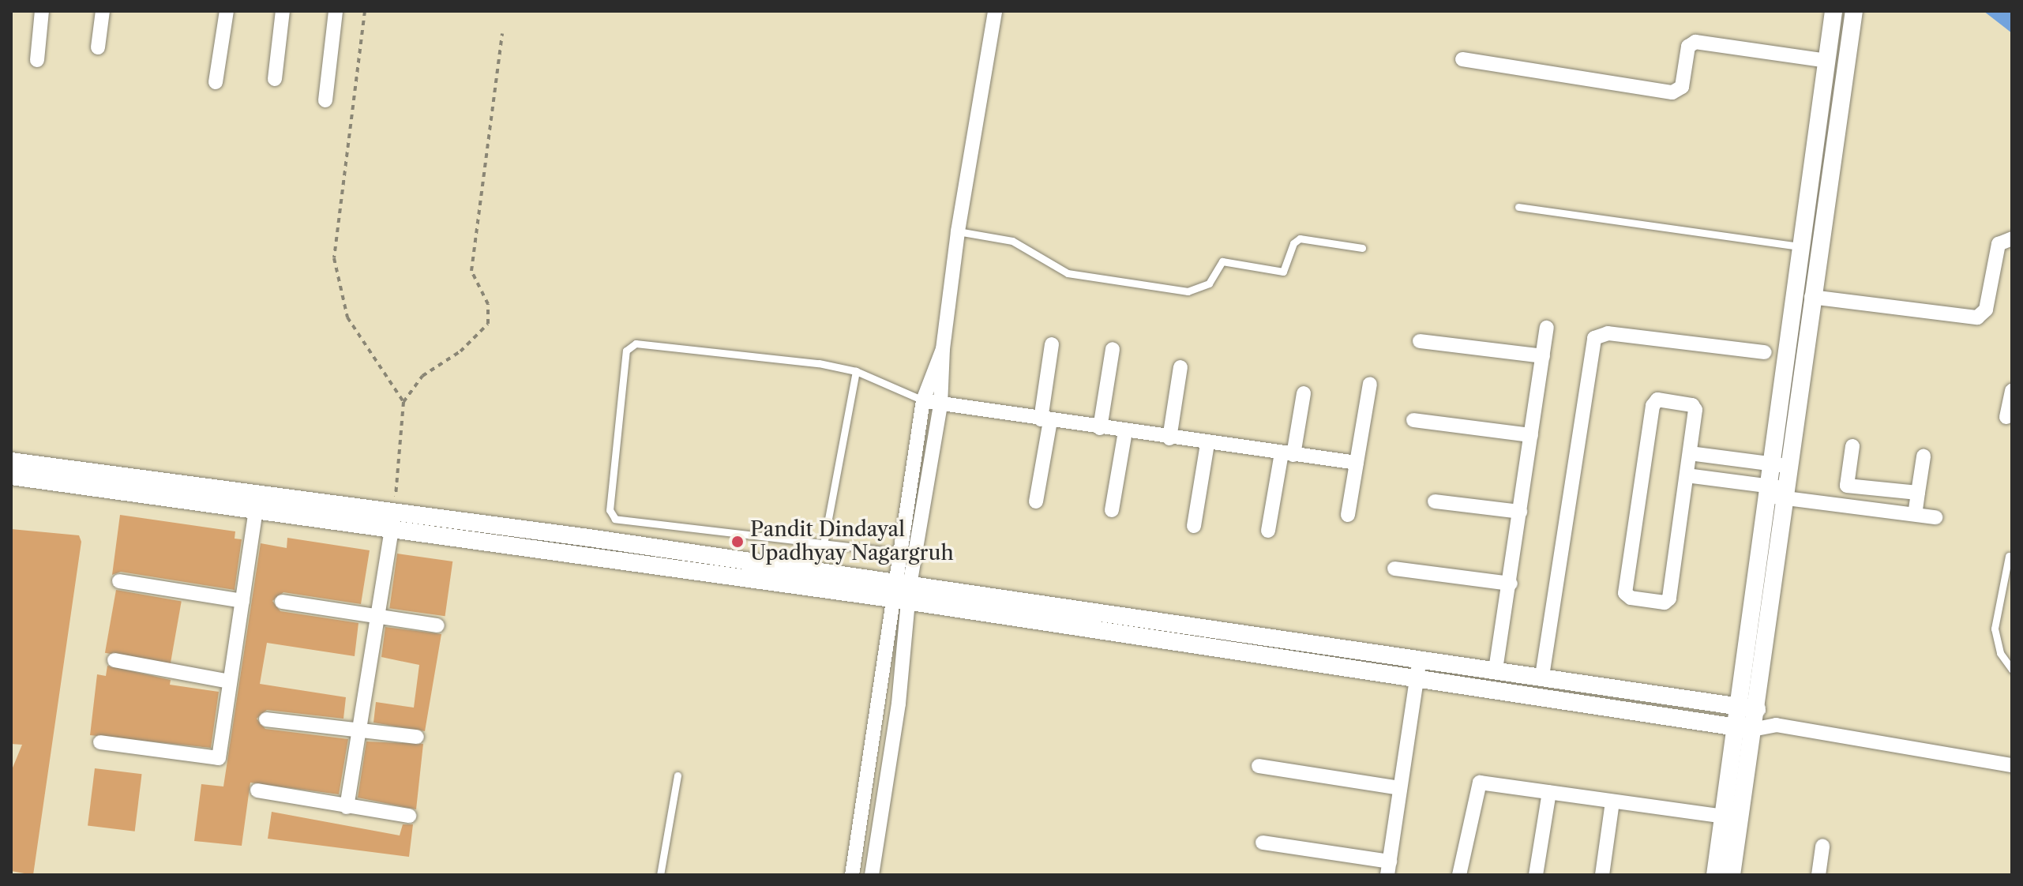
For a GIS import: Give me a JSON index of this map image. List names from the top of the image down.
{
  "places": ["Pandit Dindayal Upadhyay Nagargruh"]
}
